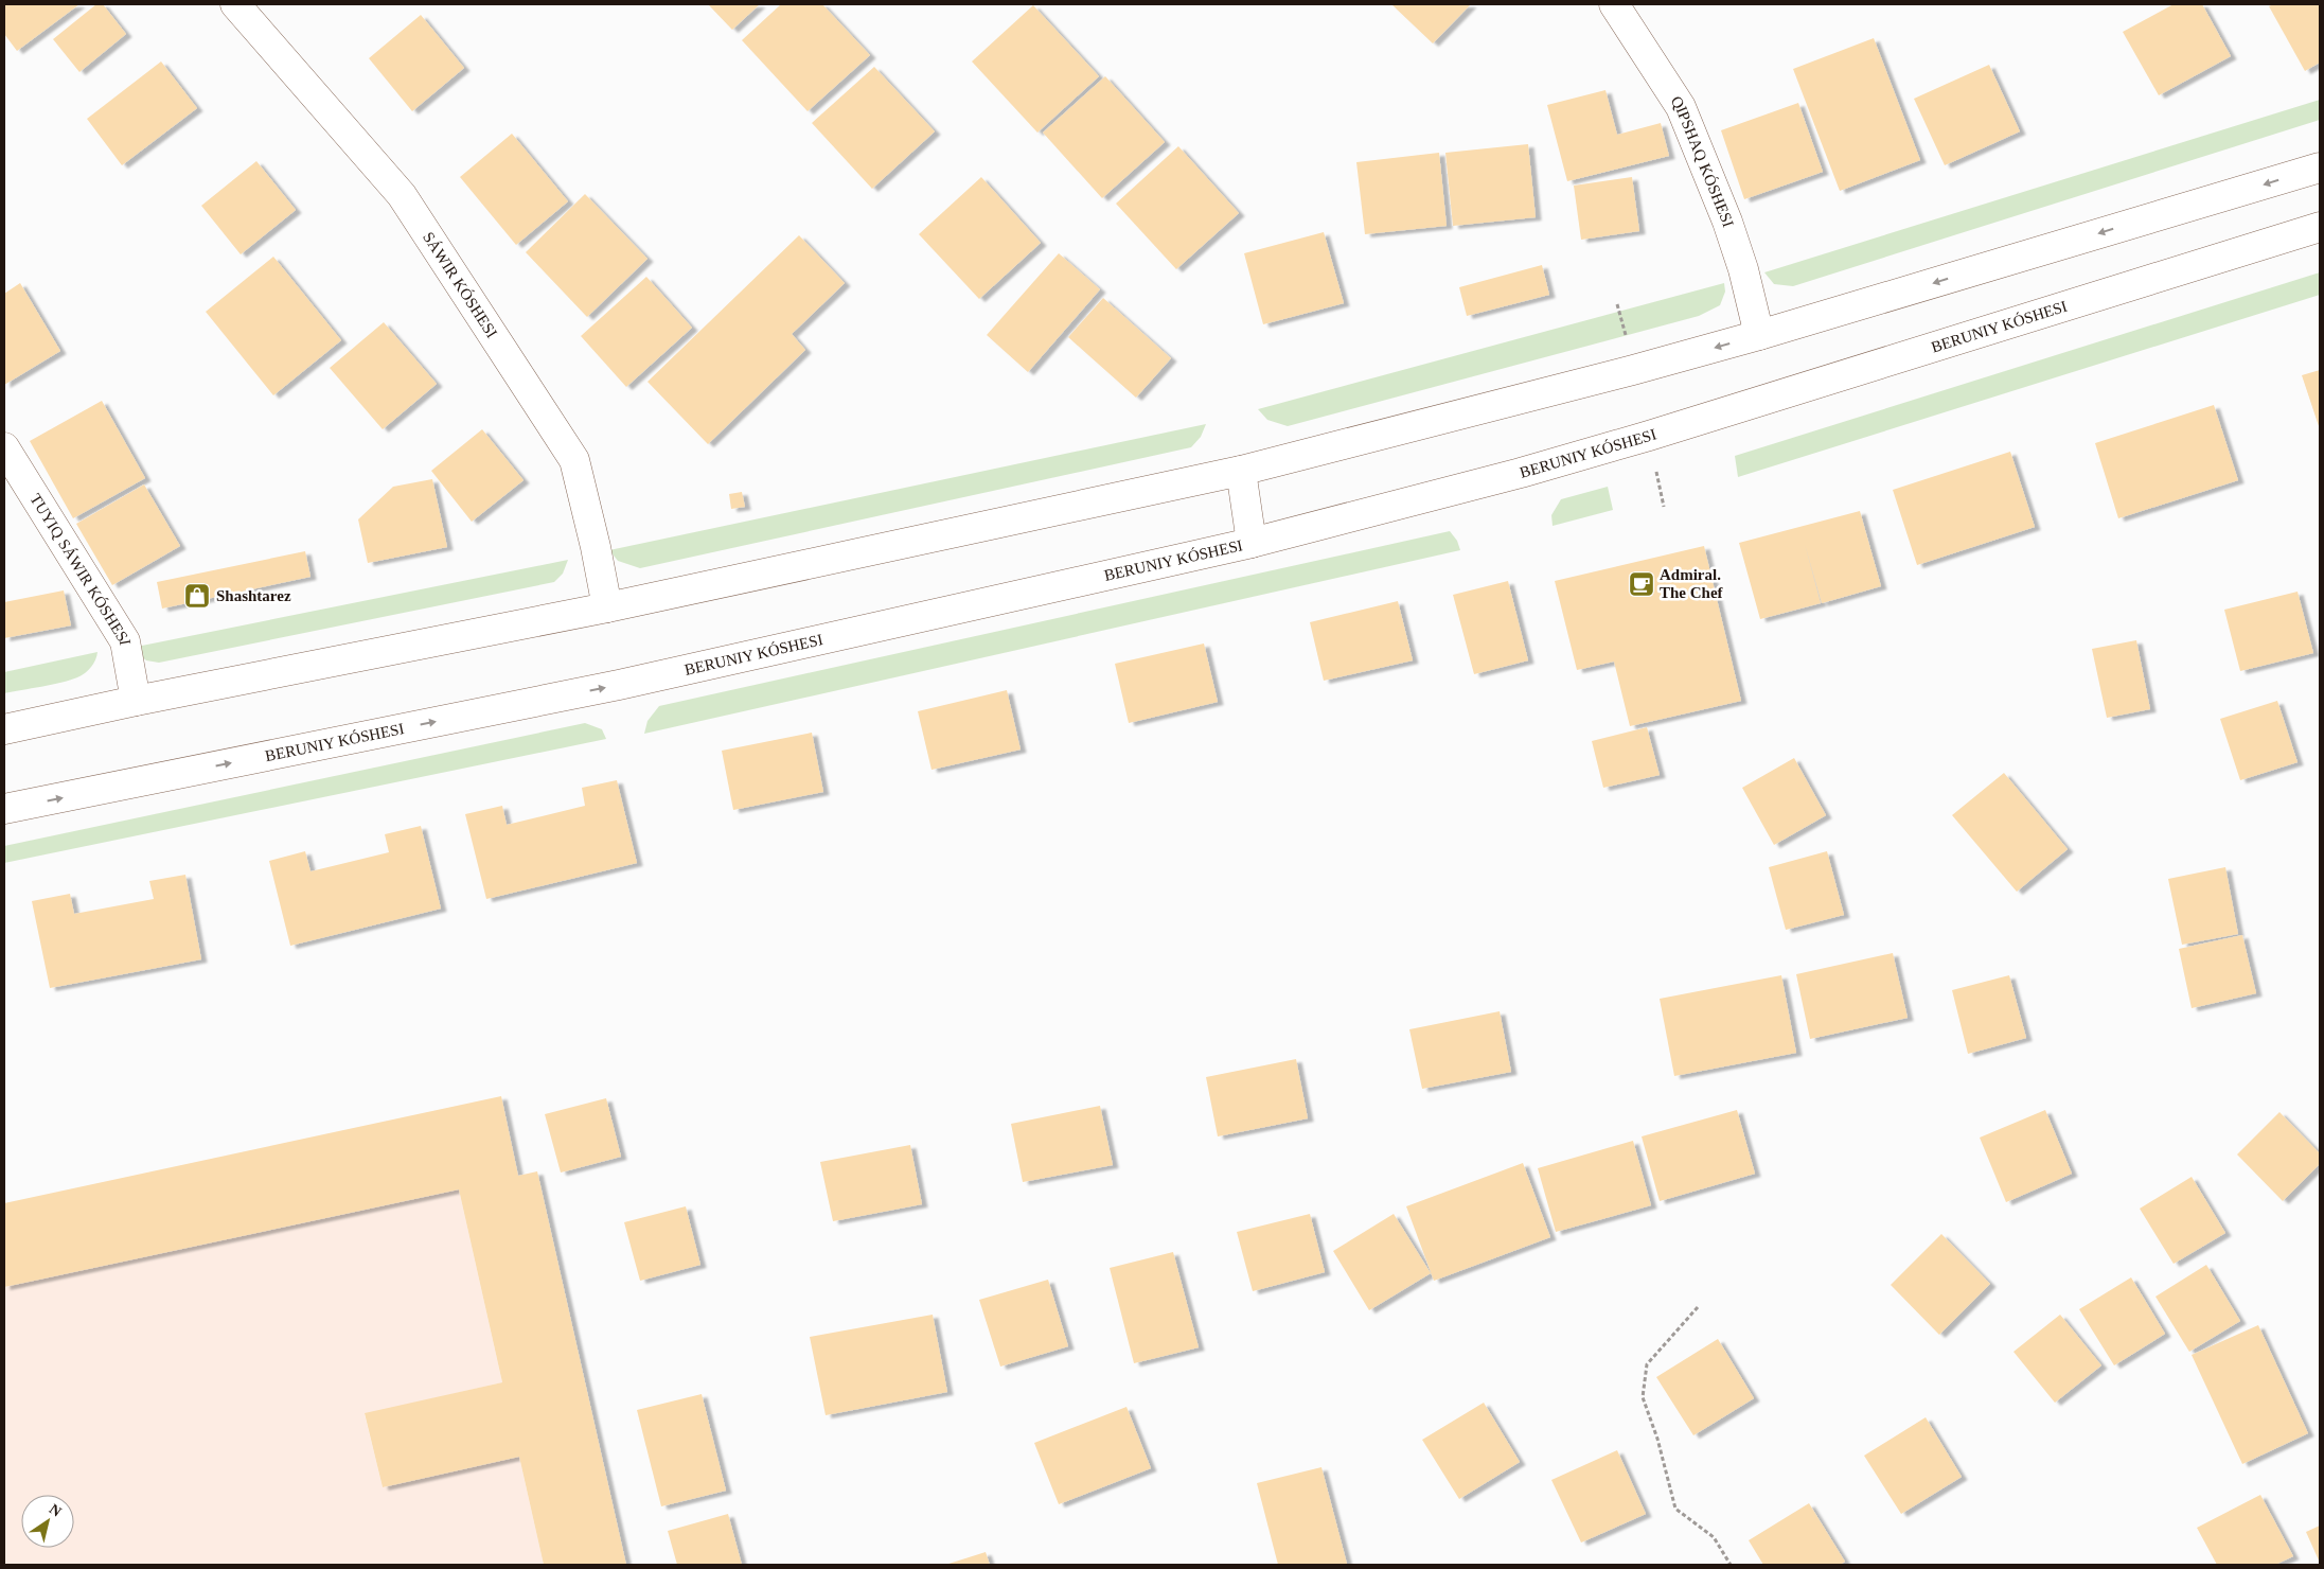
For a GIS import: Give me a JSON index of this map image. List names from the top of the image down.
{
  "streets": {
    "street": ["SÁWIR KÓSHESI", "BERUNIY KÓSHESI"]
  },
  "places": {
    "cafe": ["Admiral. The Chef"],
    "shop": ["Shashtarez"]
  },
  "north": "top right"
}
